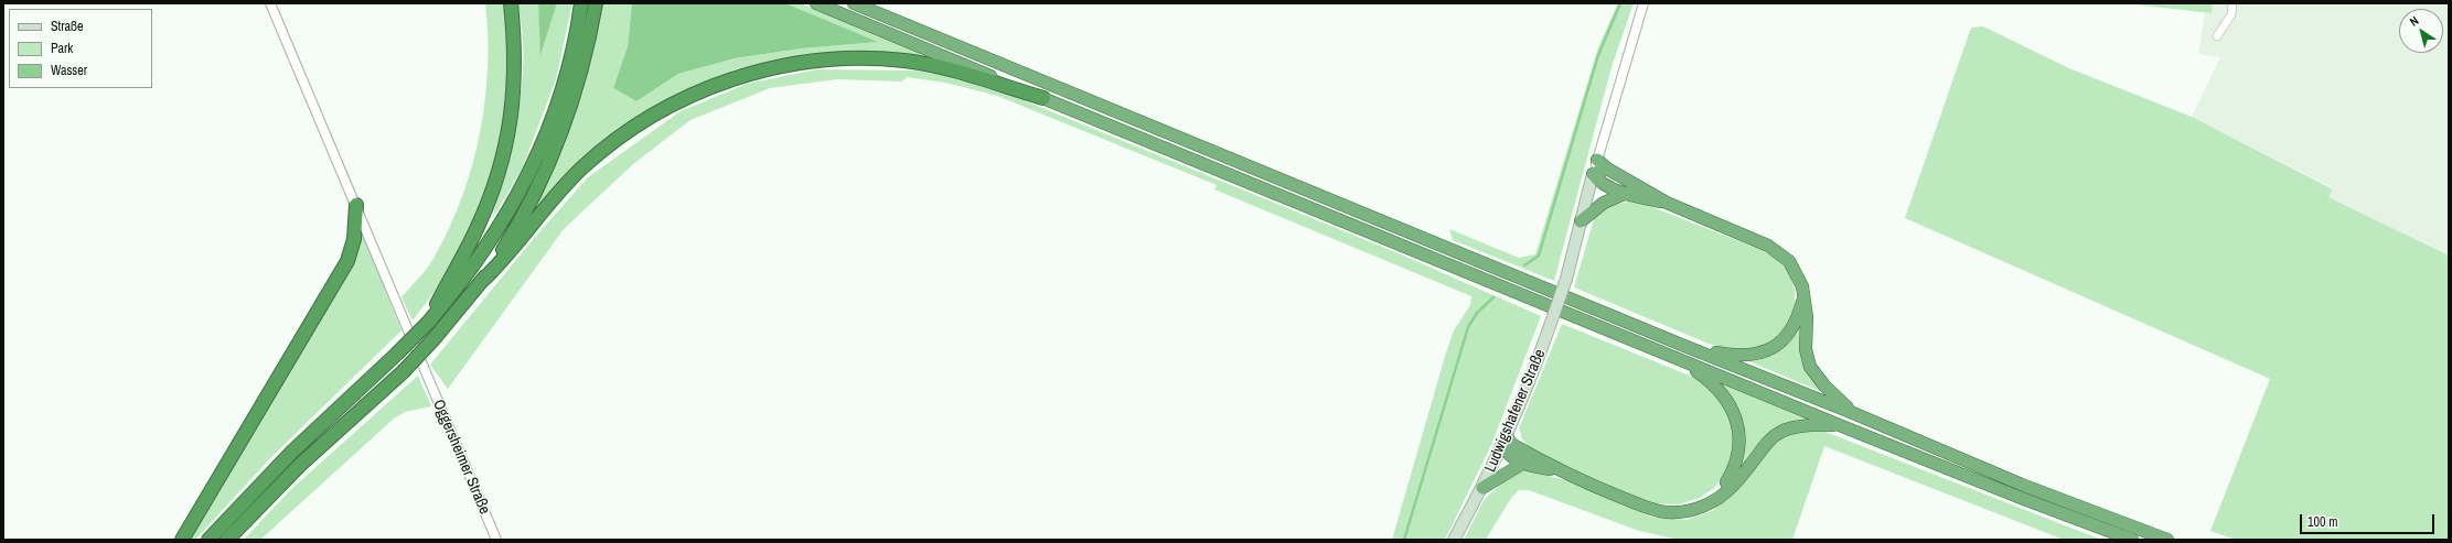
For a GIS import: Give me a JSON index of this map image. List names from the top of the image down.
{
  "streets": {
    "main road": ["Ludwigshafener Straße"],
    "street": ["Oggersheimer Straße"]
  },
  "legend": ["Straße", "Park", "Wasser"],
  "scale_bar": "100 m",
  "north": "top left"
}
